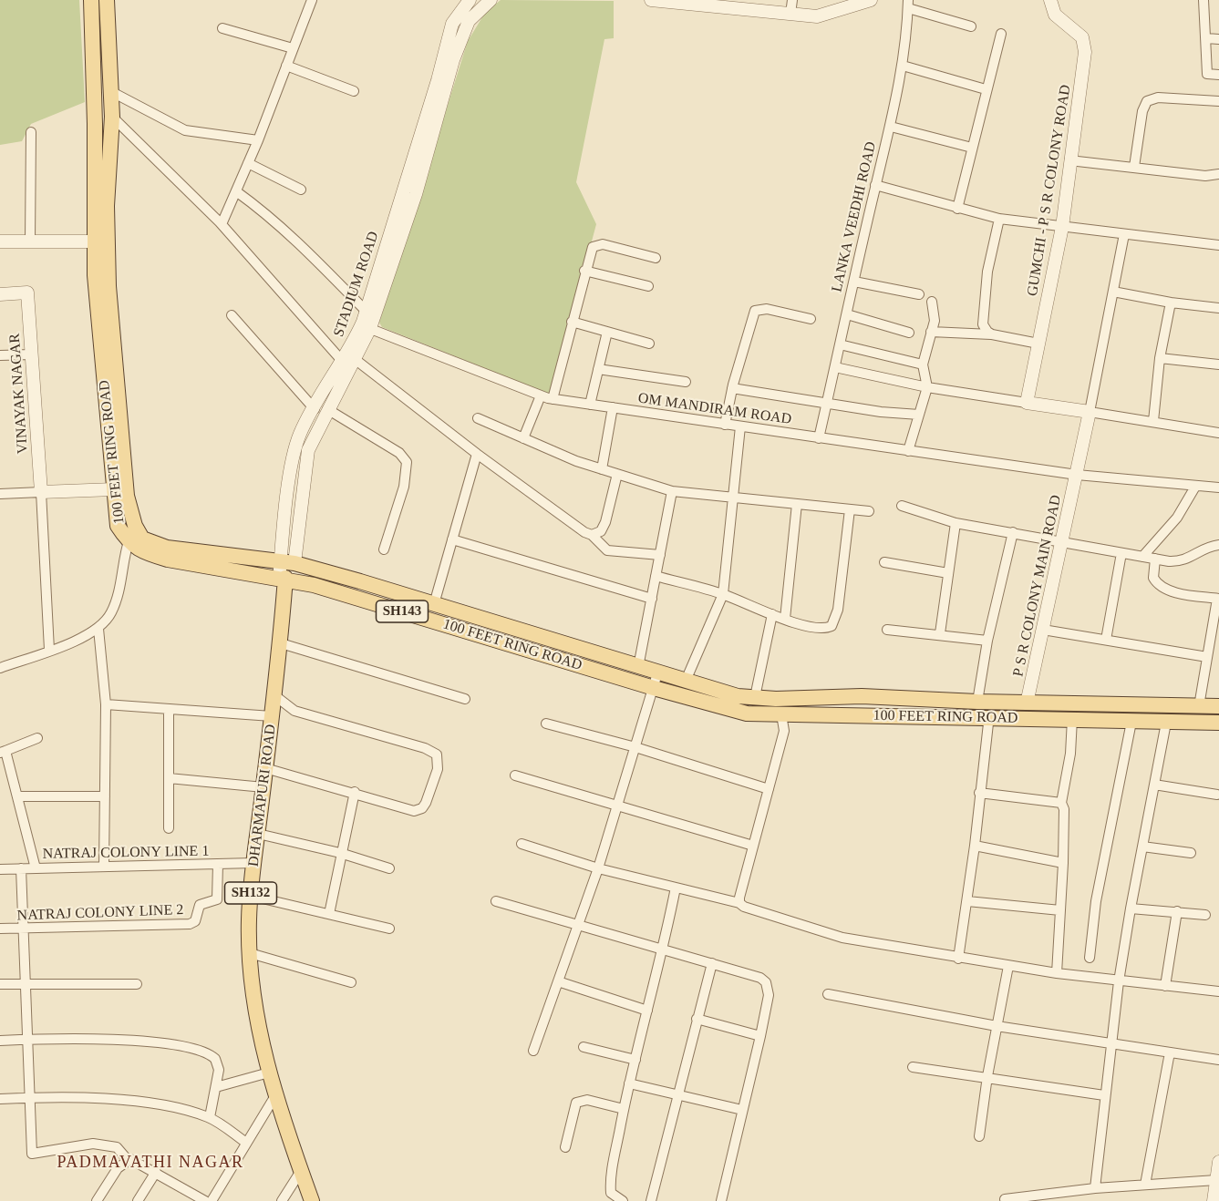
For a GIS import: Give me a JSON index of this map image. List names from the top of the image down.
{
  "streets": {
    "main road": [
      "100 FEET RING ROAD",
      "SH143",
      "DHARMAPURI ROAD",
      "SH132"
    ],
    "street": [
      "GUMCHI - P S R COLONY ROAD",
      "LANKA VEEDHI ROAD",
      "STADIUM ROAD",
      "VINAYAK NAGAR",
      "OM MANDIRAM ROAD",
      "P S R COLONY MAIN ROAD",
      "NATRAJ COLONY LINE 1",
      "NATRAJ COLONY LINE 2"
    ]
  },
  "crossings": [
    ["LANKA VEEDHI ROAD", "OM MANDIRAM ROAD"],
    ["STADIUM ROAD", "OM MANDIRAM ROAD"],
    ["OM MANDIRAM ROAD", "P S R COLONY MAIN ROAD"],
    ["100 FEET RING ROAD", "P S R COLONY MAIN ROAD"],
    ["100 FEET RING ROAD", "DHARMAPURI ROAD"],
    ["DHARMAPURI ROAD", "NATRAJ COLONY LINE 1"],
    ["NATRAJ COLONY LINE 1", "NATRAJ COLONY LINE 2"]
  ],
  "districts": ["PADMAVATHI NAGAR"]
}
